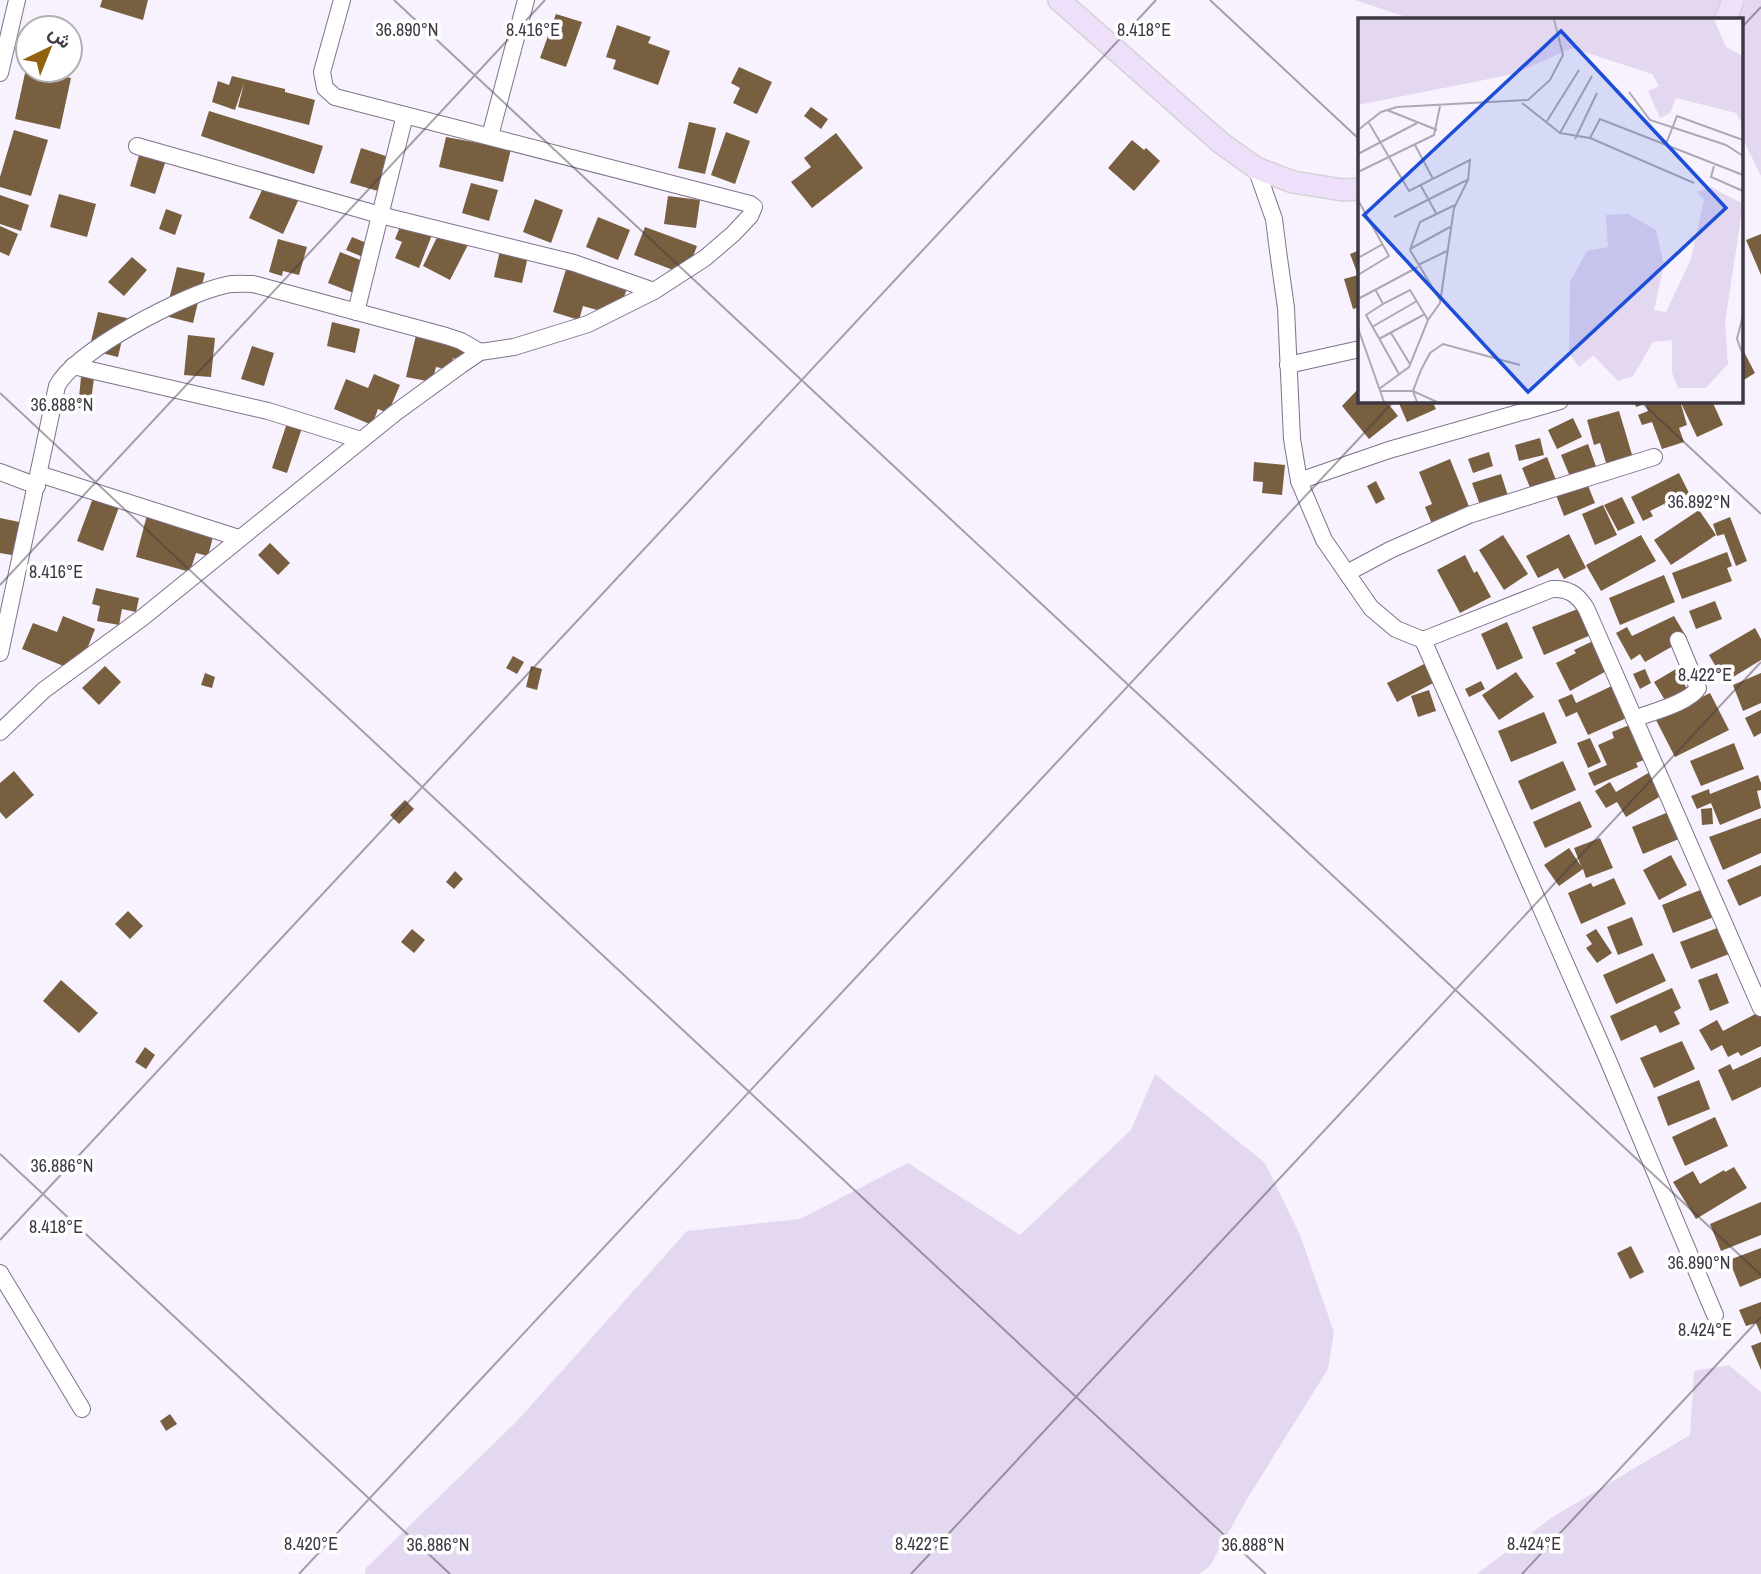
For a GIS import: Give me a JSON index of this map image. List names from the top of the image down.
{
  "north": "top right",
  "coordinates": [
    "36.890°N",
    "8.418°E",
    "8.416°E",
    "36.888°N",
    "36.892°N",
    "8.422°E",
    "36.886°N",
    "8.424°E",
    "8.420°E"
  ]
}
